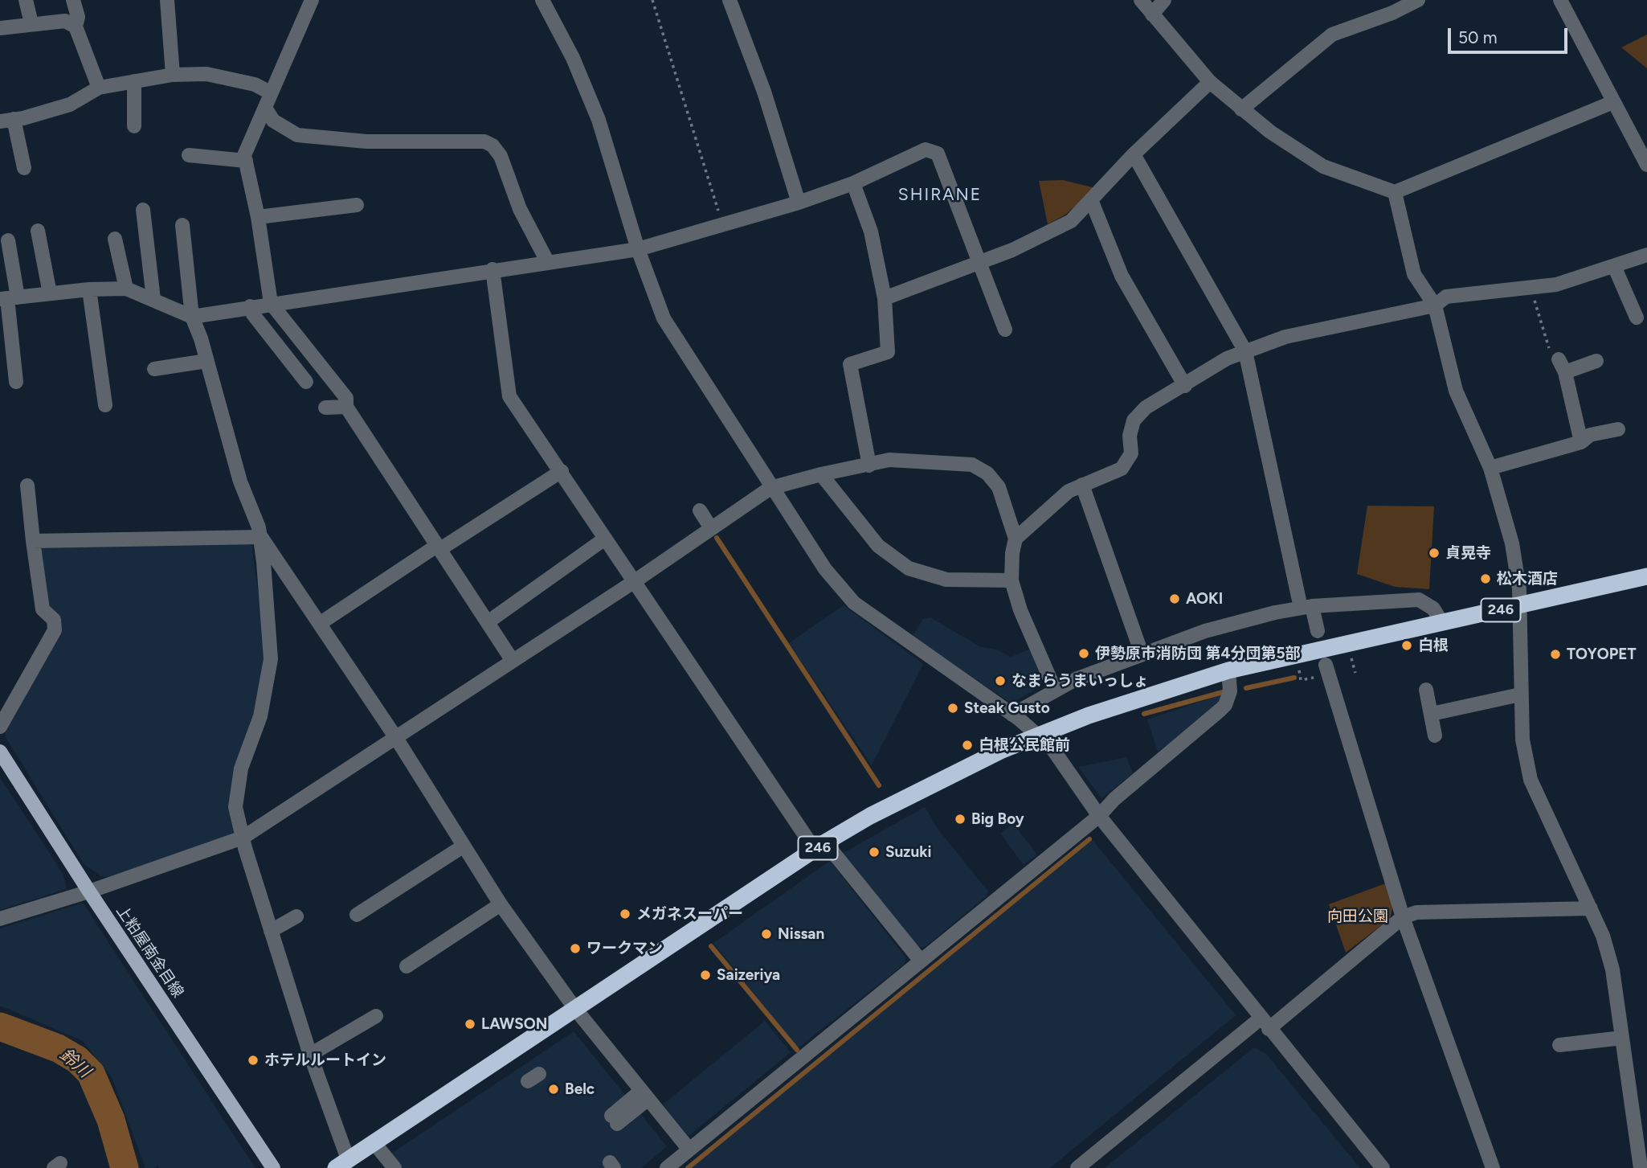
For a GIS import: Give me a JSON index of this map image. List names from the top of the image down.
{
  "streets": {
    "highway": ["246"],
    "main road": ["上粕屋南金目線"]
  },
  "districts": ["SHIRANE"],
  "water": ["鈴川"],
  "parks": ["向田公園"],
  "places": [
    "貞晃寺",
    "松木酒店",
    "AOKI",
    "白根",
    "伊勢原市消防団 第4分団第5部",
    "TOYOPET",
    "なまらうまいっしょ",
    "Steak Gusto",
    "白根公民館前",
    "Big Boy",
    "Suzuki",
    "メガネスーパー",
    "Nissan",
    "ワークマン",
    "Saizeriya",
    "LAWSON",
    "ホテルルートイン",
    "Belc"
  ],
  "scale_bar": "50 m"
}
